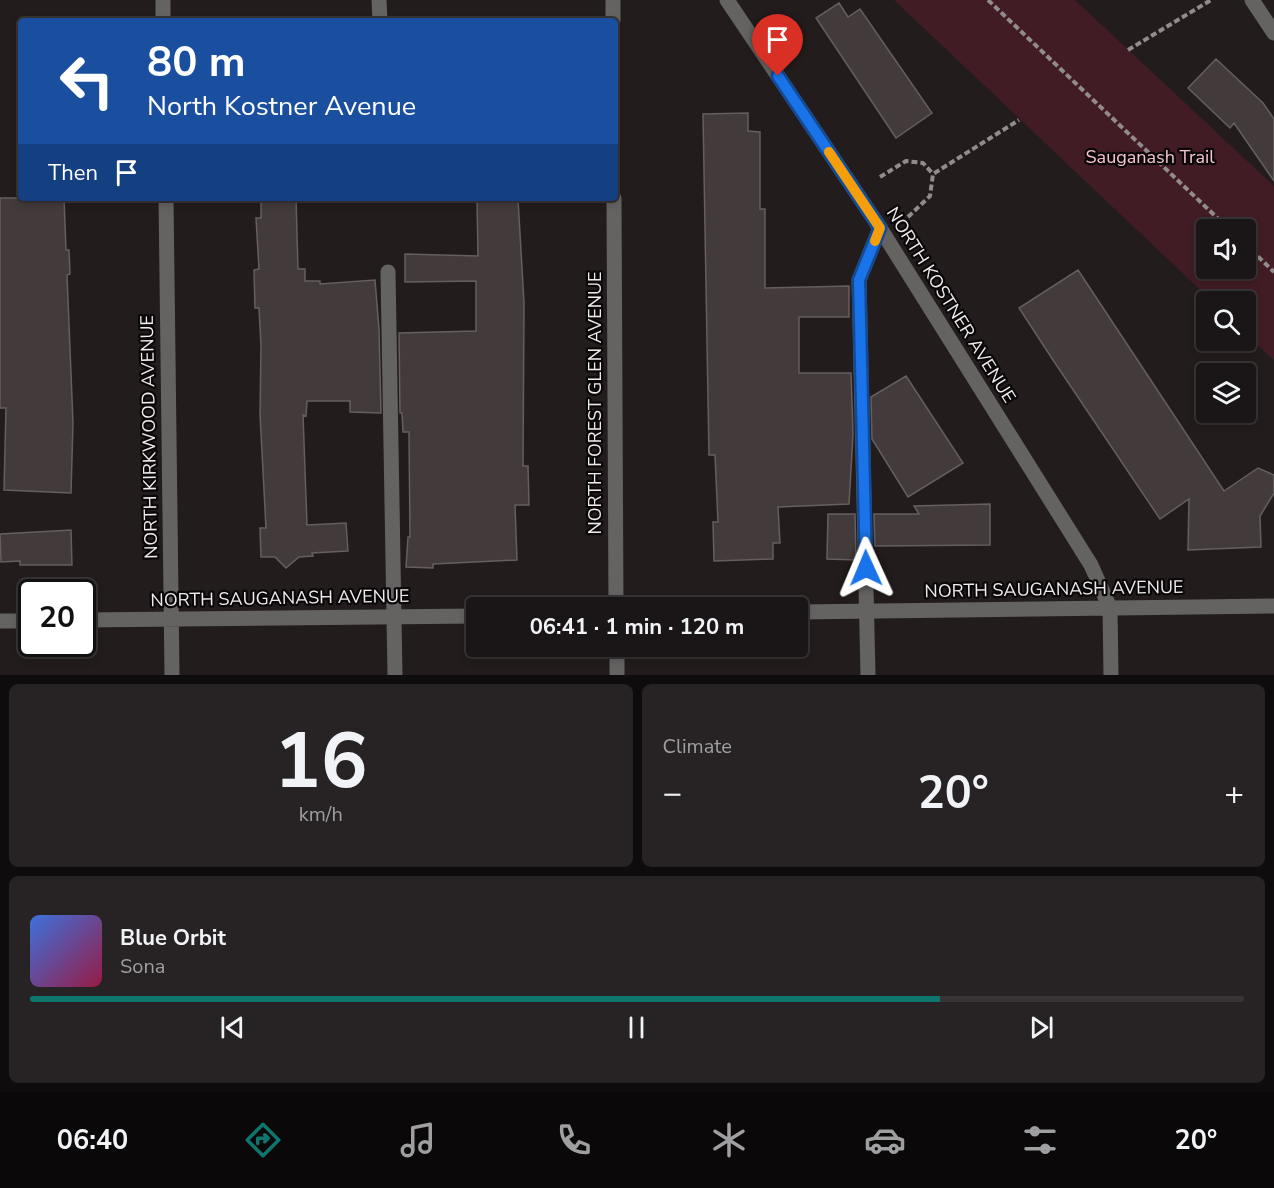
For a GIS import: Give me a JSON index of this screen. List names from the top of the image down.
{
  "streets": {
    "street": [
      "NORTH KOSTNER AVENUE",
      "NORTH FOREST GLEN AVENUE",
      "NORTH KIRKWOOD AVENUE",
      "NORTH SAUGANASH AVENUE"
    ]
  },
  "crossings": [
    ["NORTH KOSTNER AVENUE", "NORTH SAUGANASH AVENUE"],
    ["NORTH KIRKWOOD AVENUE", "NORTH SAUGANASH AVENUE"]
  ],
  "parks": ["Sauganash Trail"],
  "page": {
    "turn": ["80 m", "North Kostner Avenue"],
    "then": "Then",
    "limit": "20",
    "trip": "06:41 · 1 min · 120 m",
    "tile": [
      ["16", "km/h"],
      "Climate"
    ],
    "heat": ["−", "20°", "+"],
    "song": ["Blue Orbit", "Sona"],
    "tabs": ["06:40", "20°"]
  }
}
